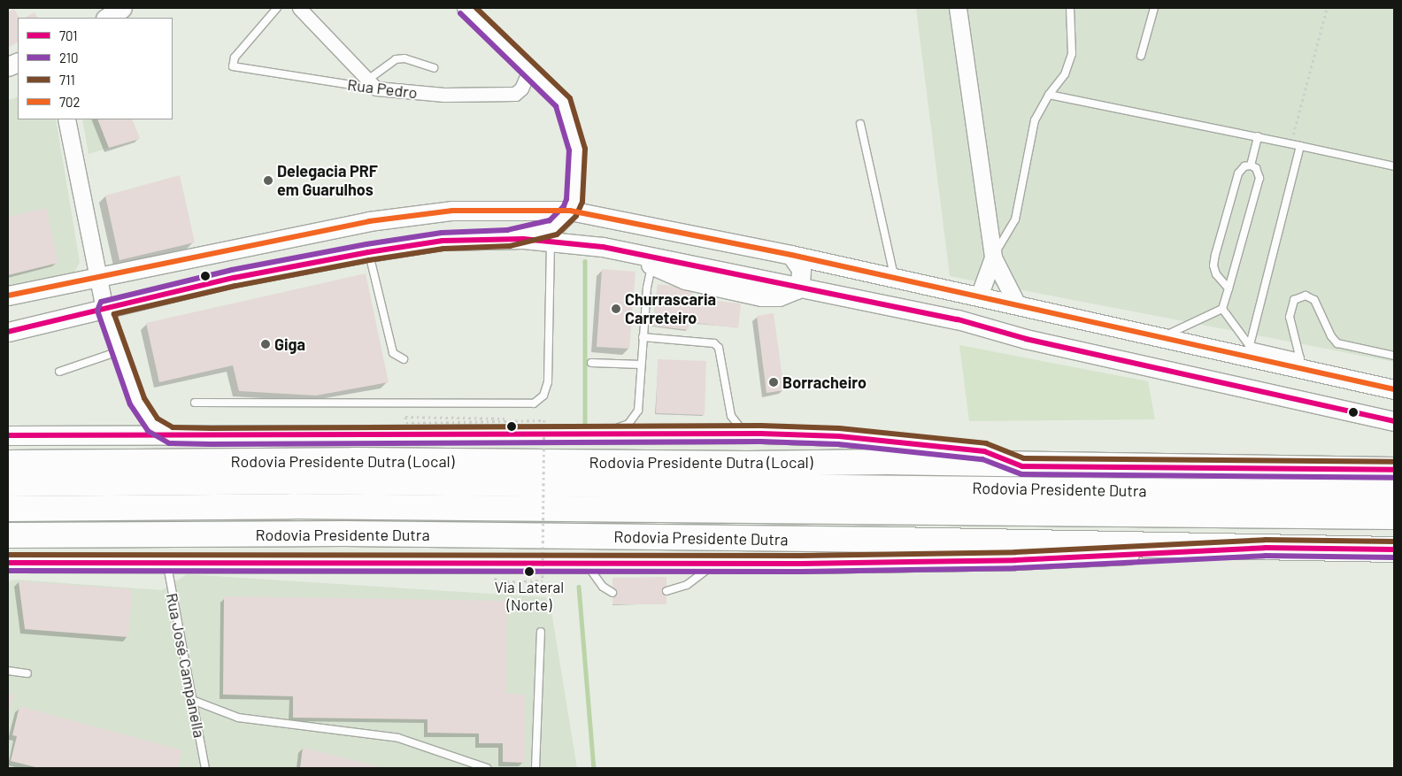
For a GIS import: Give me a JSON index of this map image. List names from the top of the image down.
{
  "streets": {
    "highway": ["Rodovia Presidente Dutra (Local)", "Rodovia Presidente Dutra"],
    "street": ["Rua Pedro"],
    "lane": ["Rua José Campanella"]
  },
  "places": [
    "Delegacia PRF em Guarulhos",
    "Churrascaria Carreteiro",
    "Giga",
    "Borracheiro",
    "Via Lateral (Norte)"
  ],
  "lines": [
    "transit line 711",
    "transit line 210",
    "transit line 702",
    "transit line 701"
  ],
  "legend": [
    "701",
    "210",
    "711",
    "702"
  ]
}
